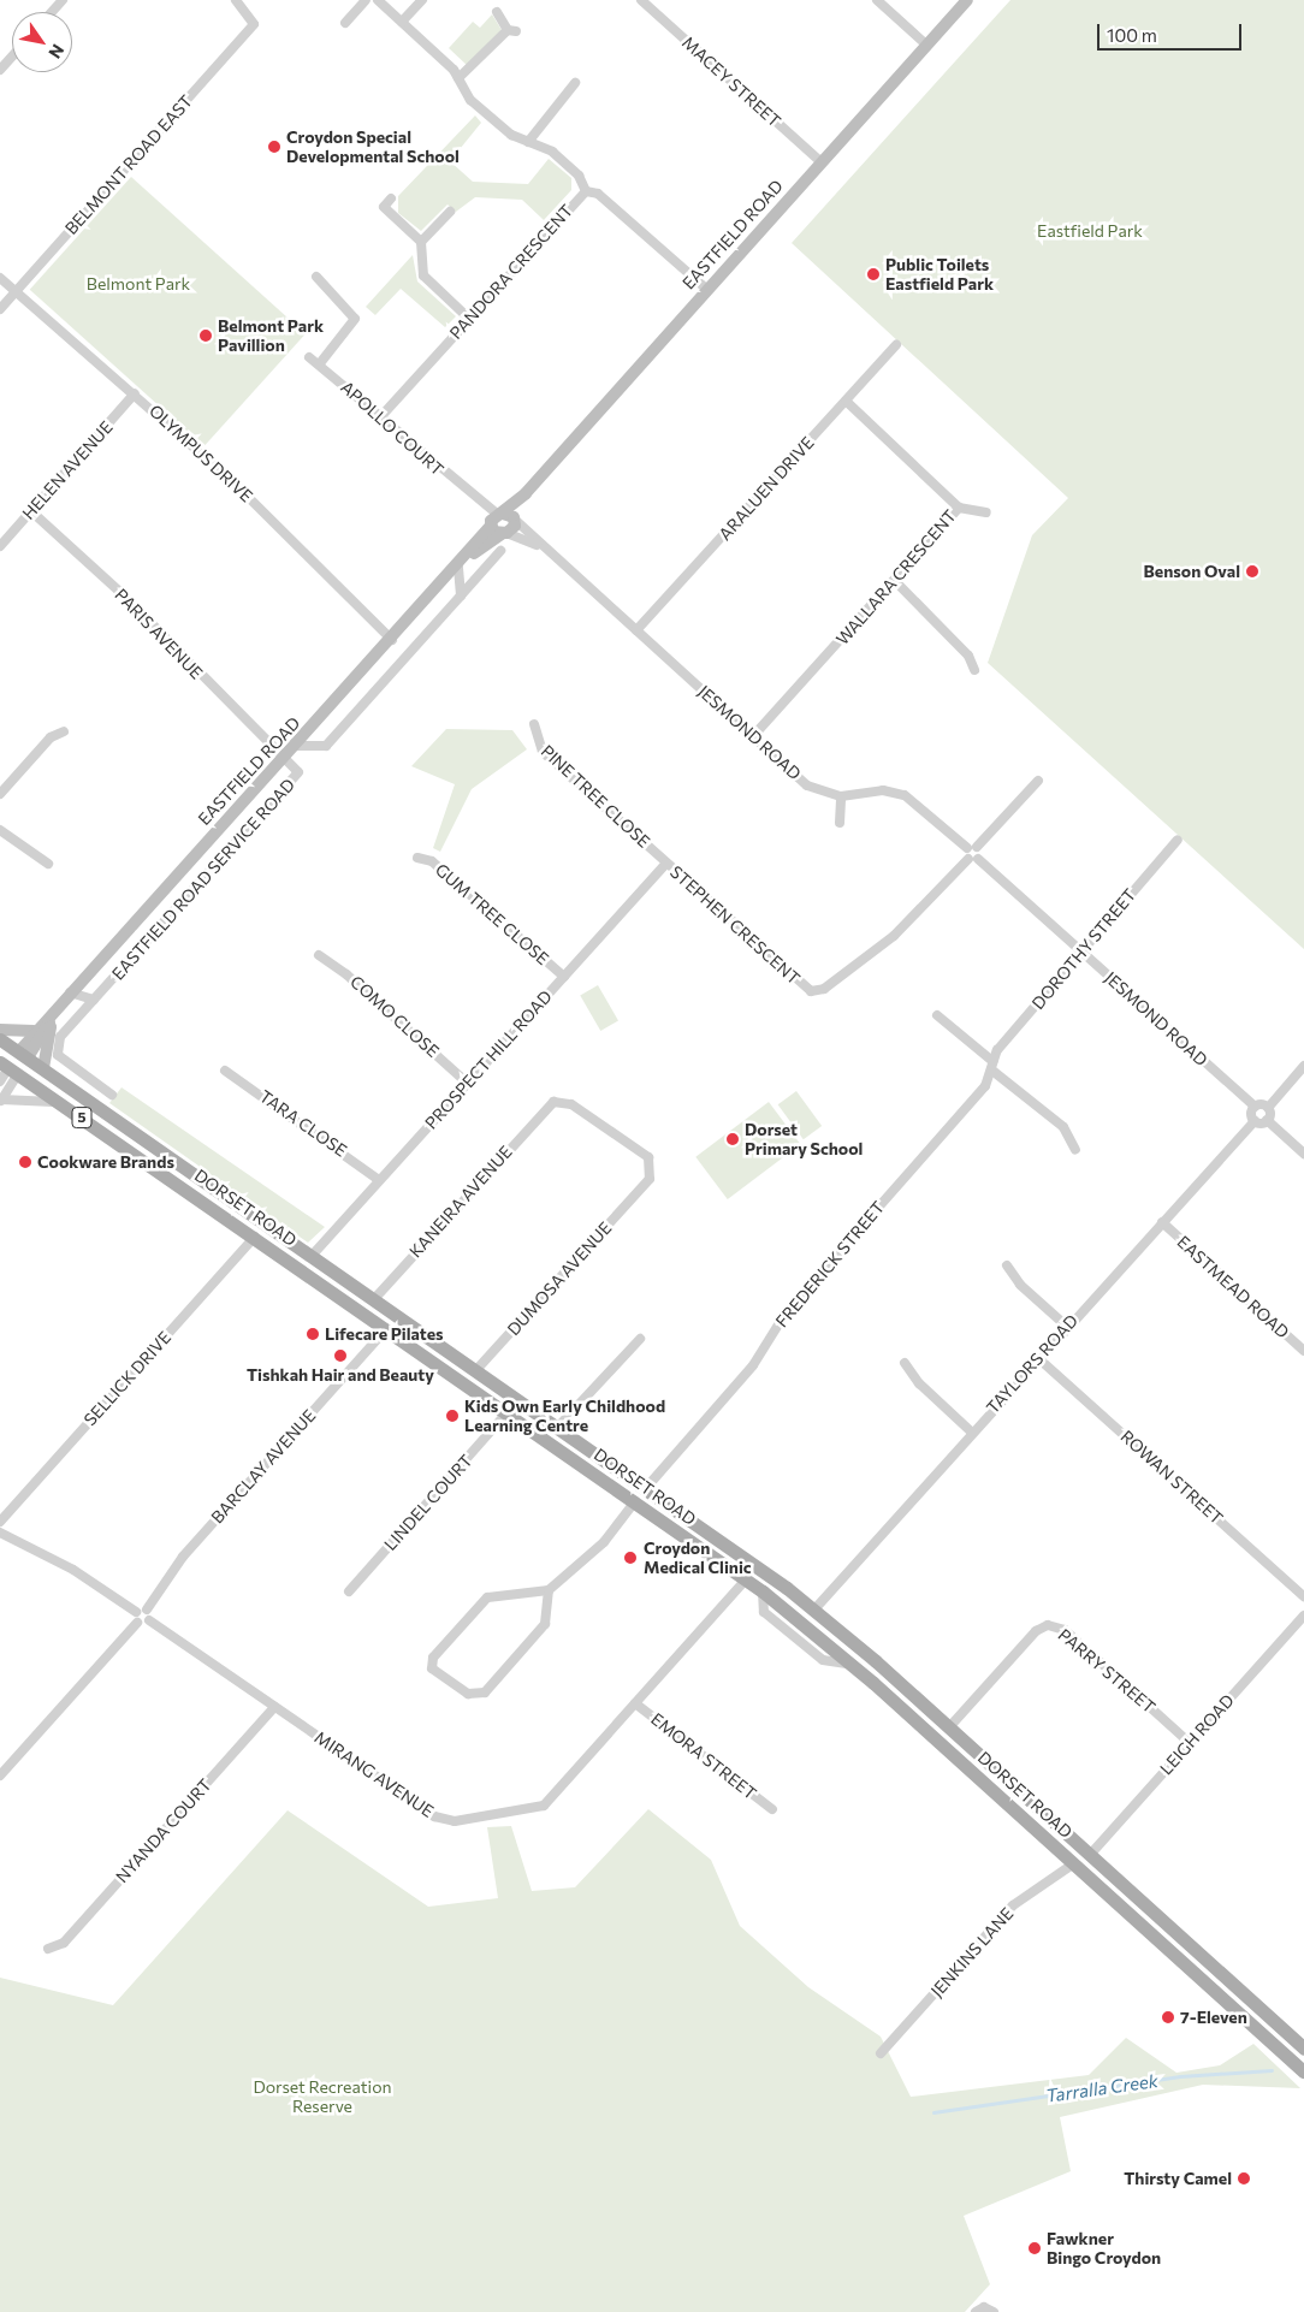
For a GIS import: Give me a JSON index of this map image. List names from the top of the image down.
{
  "streets": {
    "main road": ["EASTFIELD ROAD", "5", "DORSET ROAD"],
    "street": [
      "MACEY STREET",
      "BELMONT ROAD EAST",
      "PANDORA CRESCENT",
      "APOLLO COURT",
      "OLYMPUS DRIVE",
      "HELEN AVENUE",
      "ARALUEN DRIVE",
      "WALLARA CRESCENT",
      "PARIS AVENUE",
      "JESMOND ROAD",
      "PINE TREE CLOSE",
      "EASTFIELD ROAD SERVICE ROAD",
      "GUM TREE CLOSE",
      "STEPHEN CRESCENT",
      "DOROTHY STREET",
      "COMO CLOSE",
      "PROSPECT HILL ROAD",
      "TARA CLOSE",
      "KANEIRA AVENUE",
      "FREDERICK STREET",
      "DUMOSA AVENUE",
      "EASTMEAD ROAD",
      "TAYLORS ROAD",
      "SELLICK DRIVE",
      "BARCLAY AVENUE",
      "ROWAN STREET",
      "LINDEL COURT",
      "PARRY STREET",
      "LEIGH ROAD",
      "EMORA STREET",
      "MIRANG AVENUE",
      "NYANDA COURT",
      "JENKINS LANE"
    ]
  },
  "crossings": [
    ["MACEY STREET", "EASTFIELD ROAD"],
    ["BELMONT ROAD EAST", "OLYMPUS DRIVE"],
    ["EASTFIELD ROAD", "PANDORA CRESCENT"],
    ["EASTFIELD ROAD", "APOLLO COURT"],
    ["EASTFIELD ROAD", "OLYMPUS DRIVE"],
    ["EASTFIELD ROAD", "PARIS AVENUE"],
    ["EASTFIELD ROAD", "JESMOND ROAD"],
    ["EASTFIELD ROAD", "EASTFIELD ROAD SERVICE ROAD"],
    ["EASTFIELD ROAD", "DORSET ROAD"],
    ["PANDORA CRESCENT", "APOLLO COURT"],
    ["APOLLO COURT", "JESMOND ROAD"],
    ["OLYMPUS DRIVE", "HELEN AVENUE"],
    ["HELEN AVENUE", "PARIS AVENUE"],
    ["ARALUEN DRIVE", "WALLARA CRESCENT"],
    ["ARALUEN DRIVE", "JESMOND ROAD"],
    ["WALLARA CRESCENT", "JESMOND ROAD"],
    ["PARIS AVENUE", "EASTFIELD ROAD SERVICE ROAD"],
    ["JESMOND ROAD", "STEPHEN CRESCENT"],
    ["JESMOND ROAD", "DOROTHY STREET"],
    ["PINE TREE CLOSE", "STEPHEN CRESCENT"],
    ["PINE TREE CLOSE", "PROSPECT HILL ROAD"],
    ["GUM TREE CLOSE", "PROSPECT HILL ROAD"],
    ["STEPHEN CRESCENT", "PROSPECT HILL ROAD"],
    ["DOROTHY STREET", "FREDERICK STREET"],
    ["COMO CLOSE", "PROSPECT HILL ROAD"],
    ["PROSPECT HILL ROAD", "TARA CLOSE"],
    ["PROSPECT HILL ROAD", "DORSET ROAD"],
    ["KANEIRA AVENUE", "DORSET ROAD"],
    ["KANEIRA AVENUE", "DUMOSA AVENUE"],
    ["DORSET ROAD", "FREDERICK STREET"],
    ["DORSET ROAD", "DUMOSA AVENUE"],
    ["DORSET ROAD", "TAYLORS ROAD"],
    ["DORSET ROAD", "SELLICK DRIVE"],
    ["DORSET ROAD", "BARCLAY AVENUE"],
    ["DORSET ROAD", "LINDEL COURT"],
    ["DORSET ROAD", "PARRY STREET"],
    ["DORSET ROAD", "LEIGH ROAD"],
    ["DORSET ROAD", "MIRANG AVENUE"],
    ["DORSET ROAD", "JENKINS LANE"],
    ["EASTMEAD ROAD", "TAYLORS ROAD"],
    ["TAYLORS ROAD", "ROWAN STREET"],
    ["PARRY STREET", "LEIGH ROAD"],
    ["EMORA STREET", "MIRANG AVENUE"],
    ["MIRANG AVENUE", "NYANDA COURT"]
  ],
  "water": ["Tarralla Creek"],
  "parks": ["Eastfield Park", "Belmont Park", "Dorset Recreation Reserve"],
  "places": [
    "Croydon Special Developmental School",
    "Public Toilets Eastfield Park",
    "Belmont Park Pavillion",
    "Benson Oval",
    "Dorset Primary School",
    "Cookware Brands",
    "Lifecare Pilates",
    "Tishkah Hair and Beauty",
    "Kids Own Early Childhood Learning Centre",
    "Croydon Medical Clinic",
    "7-Eleven",
    "Thirsty Camel",
    "Fawkner Bingo Croydon"
  ],
  "scale_bar": "100 m",
  "north": "bottom right"
}
